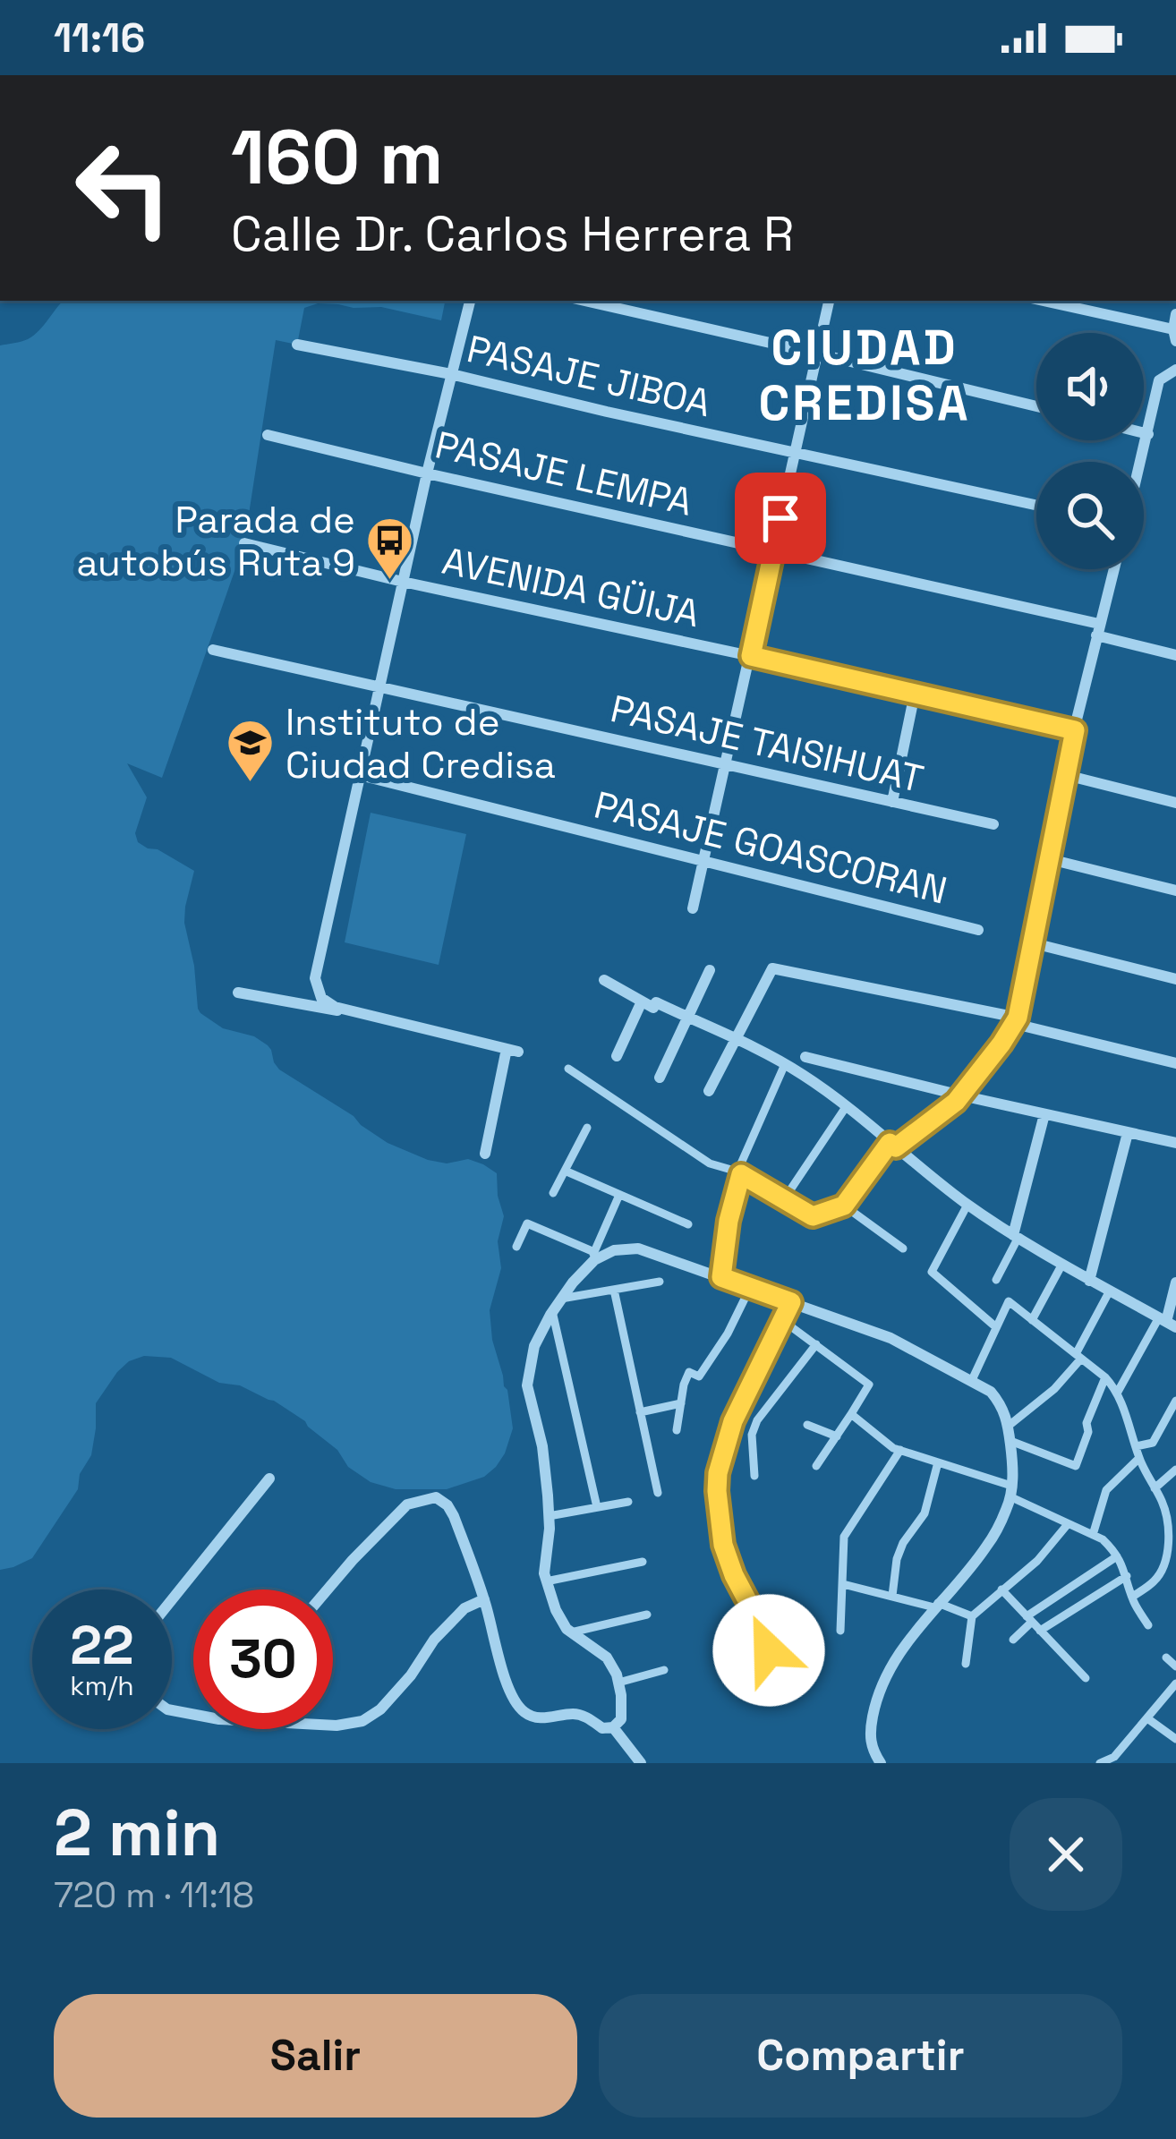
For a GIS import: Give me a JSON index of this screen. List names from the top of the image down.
{
  "streets": {
    "street": [
      "PASAJE JIBOA",
      "PASAJE LEMPA",
      "AVENIDA GÜIJA",
      "PASAJE TAISIHUAT",
      "PASAJE GOASCORAN"
    ]
  },
  "districts": ["CIUDAD CREDISA"],
  "places": {
    "bus stop": ["Parada de autobús Ruta 9"],
    "school or university": ["Instituto de Ciudad Credisa"]
  },
  "page": {
    "status": "11:16",
    "turn": ["160 m", "Calle Dr. Carlos Herrera R"],
    "speed": "22 km/h",
    "limit": "30",
    "heading": ["2 min", "720 m · 11:18"],
    "buttons": ["Salir", "Compartir"]
  }
}
